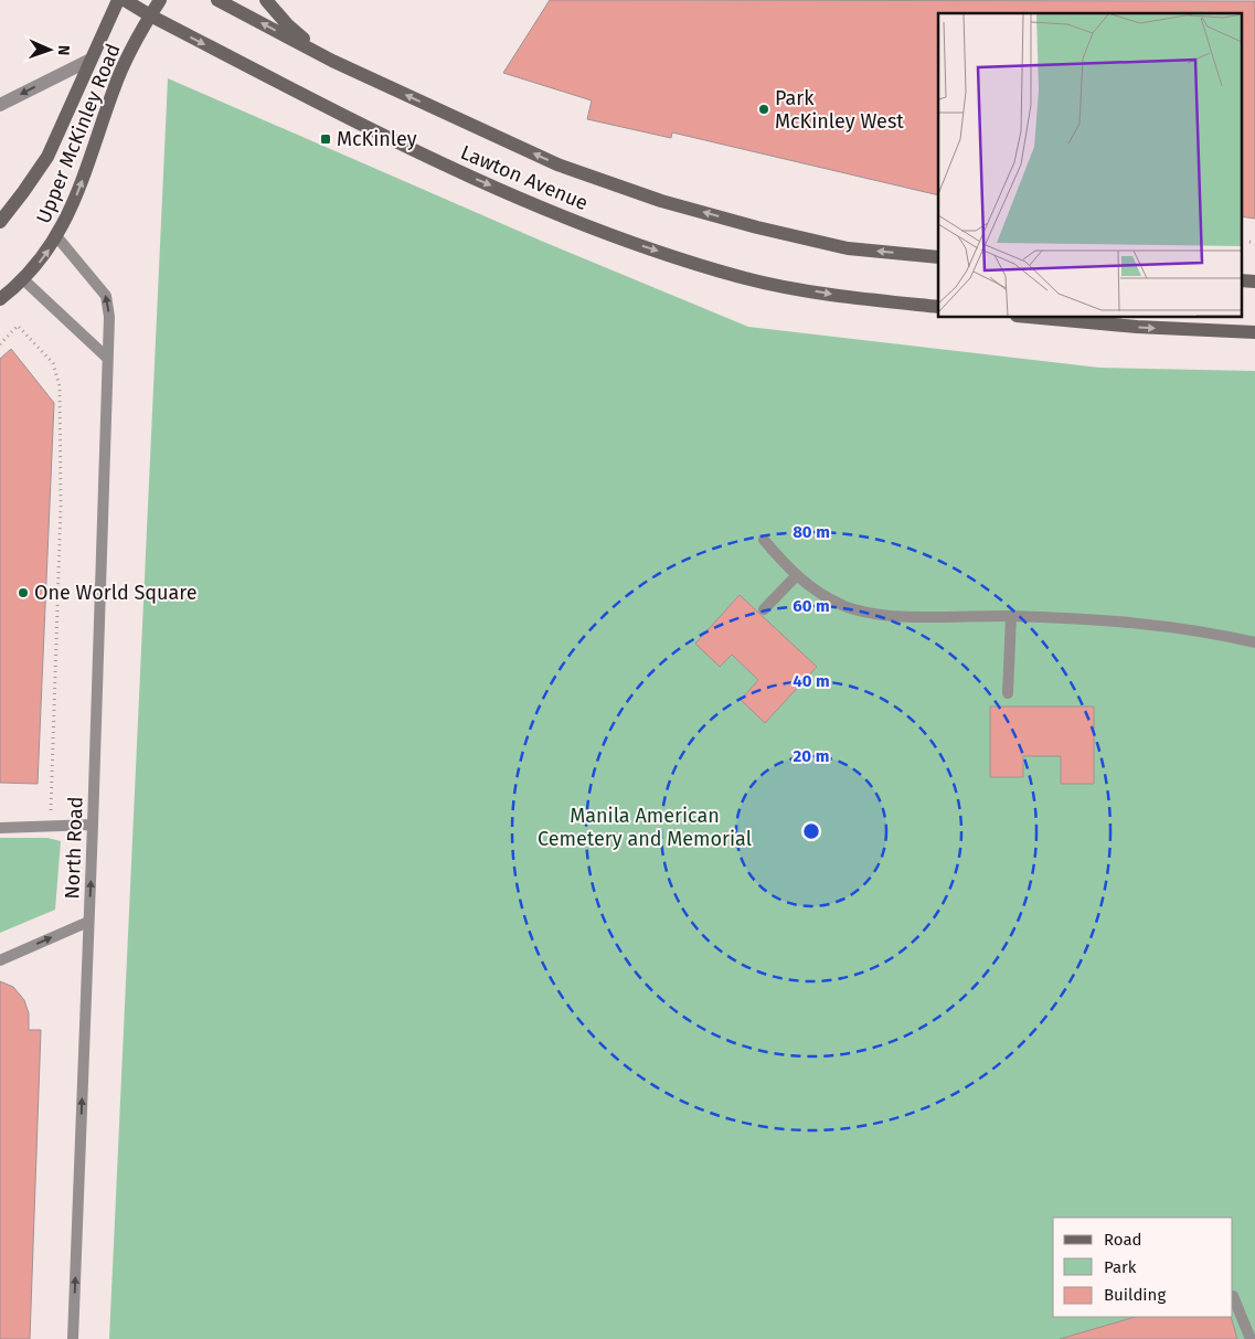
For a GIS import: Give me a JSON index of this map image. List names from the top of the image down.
{
  "streets": {
    "main road": ["Upper McKinley Road", "Lawton Avenue"],
    "lane": ["North Road"]
  },
  "crossings": [
    ["Upper McKinley Road", "Lawton Avenue"],
    ["Upper McKinley Road", "North Road"]
  ],
  "one_way": ["North Road"],
  "parks": ["Manila American Cemetery and Memorial"],
  "places": {
    "other": ["Park McKinley West", "One World Square"],
    "transit": ["McKinley"]
  },
  "legend": ["Road", "Park", "Building"],
  "north": "right",
  "rings": [
    "80 m",
    "60 m",
    "40 m",
    "20 m"
  ]
}
